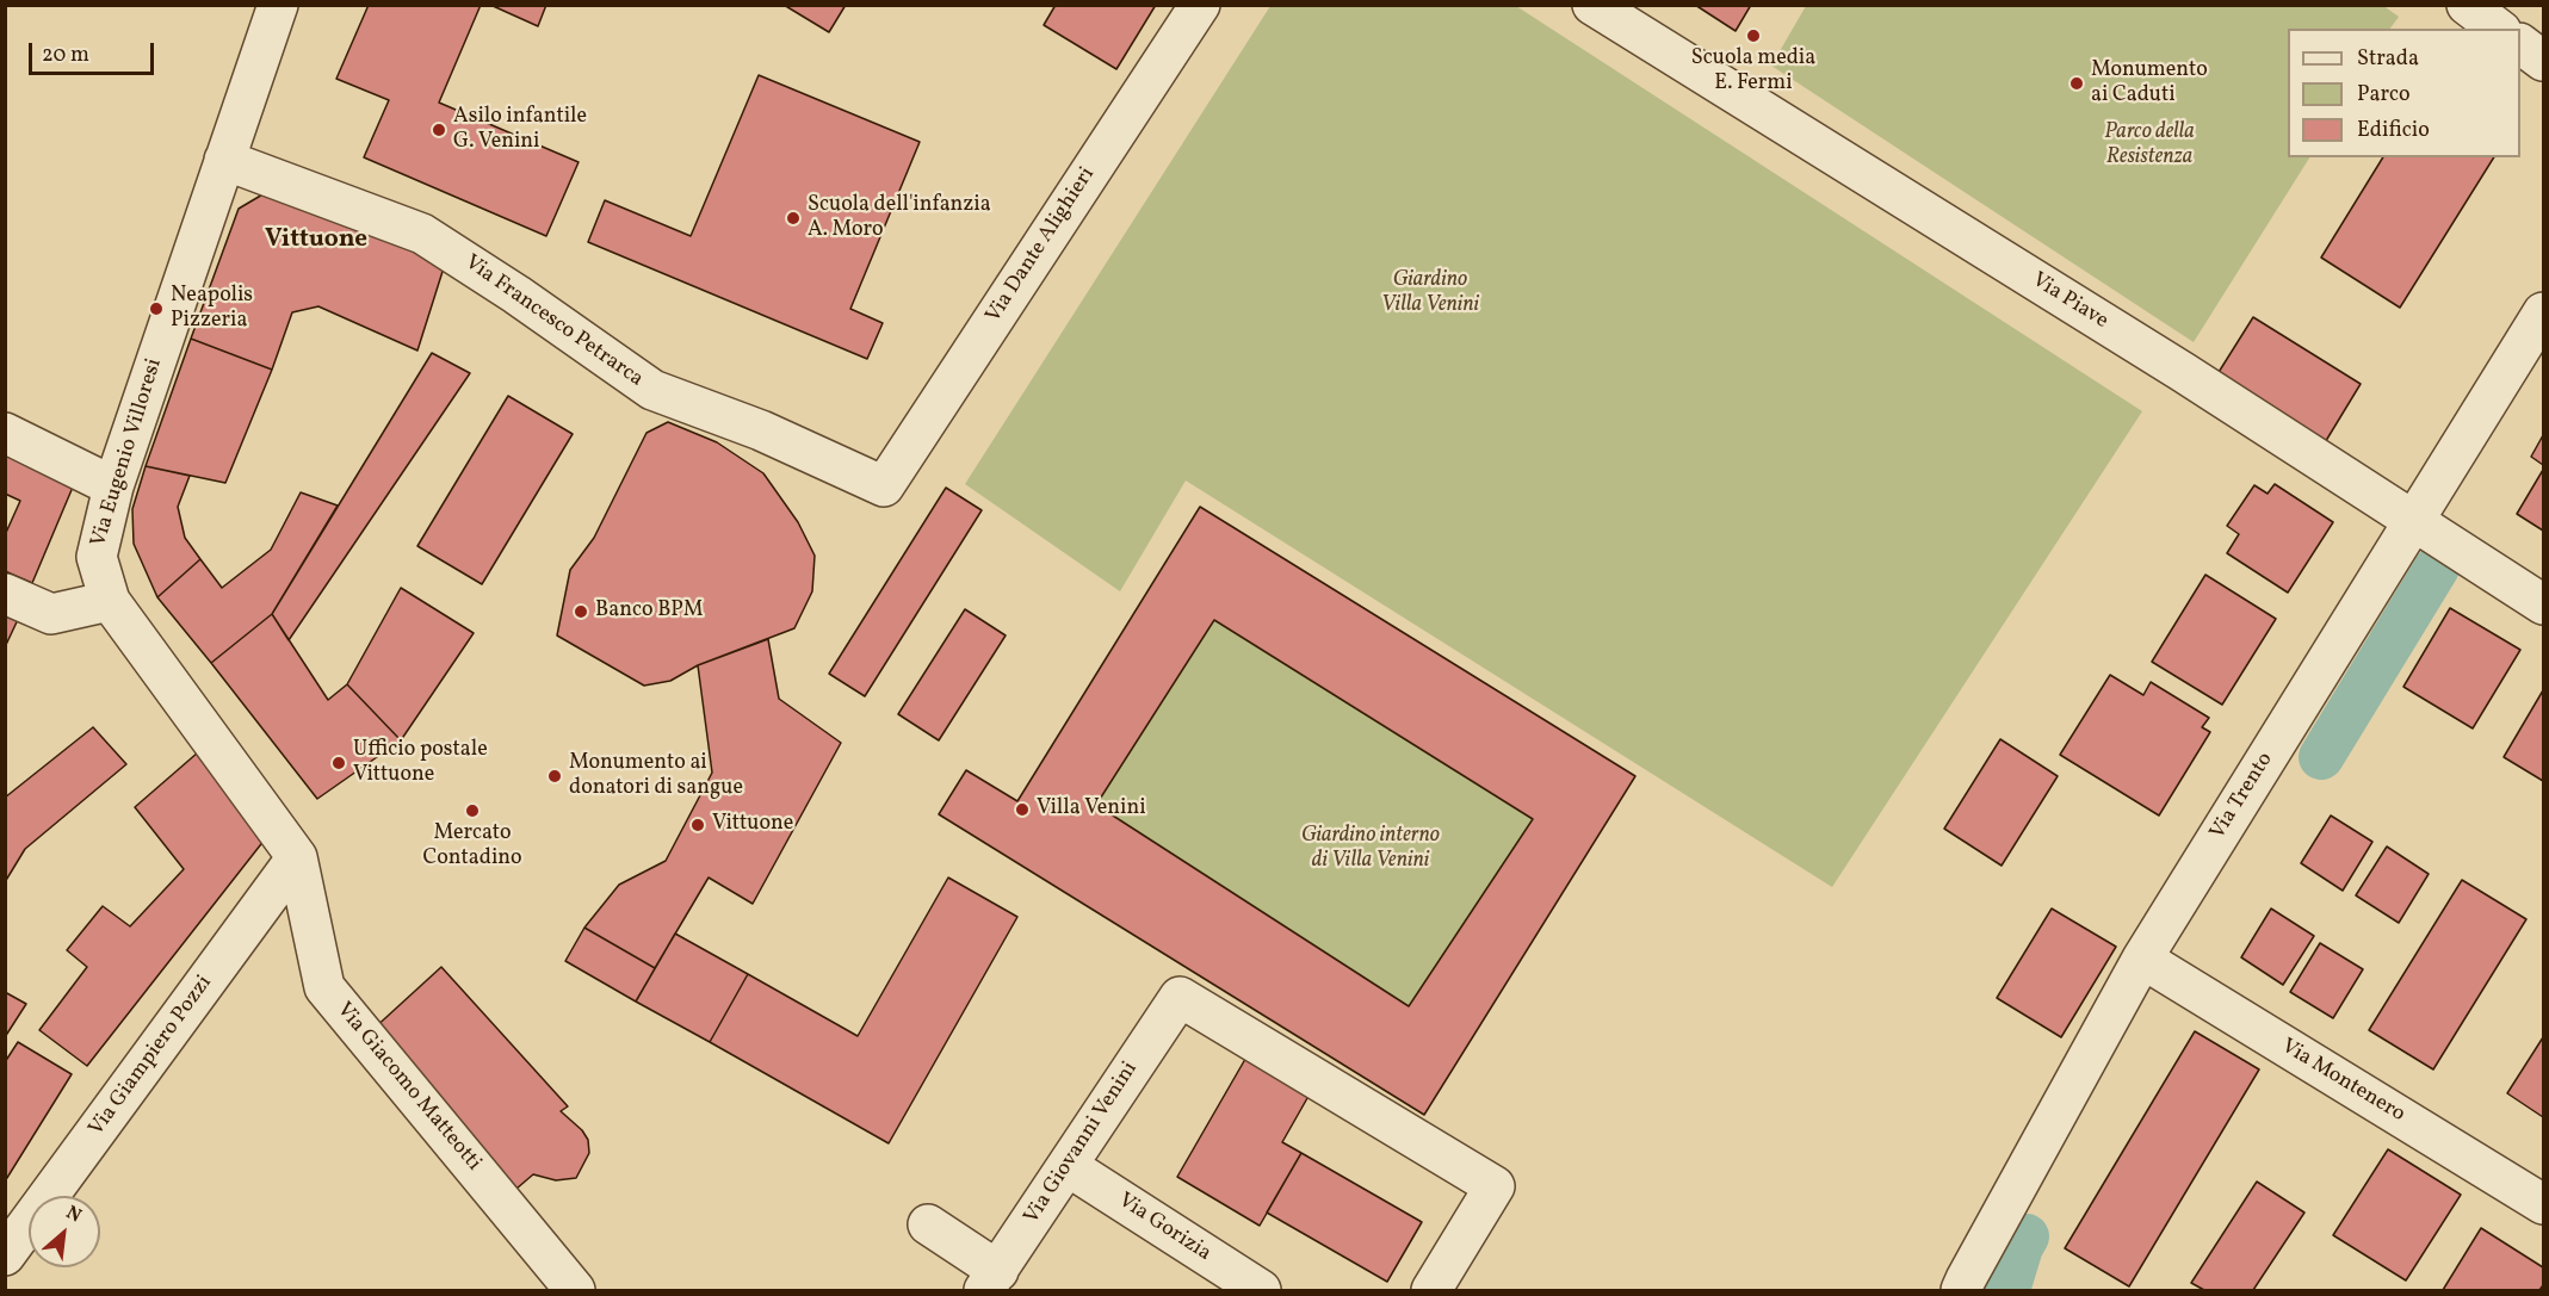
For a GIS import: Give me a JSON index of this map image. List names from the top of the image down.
{
  "streets": {
    "street": [
      "Via Dante Alighieri",
      "Via Piave",
      "Via Francesco Petrarca",
      "Via Eugenio Villoresi",
      "Via Trento",
      "Via Giampiero Pozzi",
      "Via Montenero",
      "Via Giacomo Matteotti",
      "Via Giovanni Venini",
      "Via Gorizia"
    ]
  },
  "crossings": [
    ["Via Dante Alighieri", "Via Francesco Petrarca"],
    ["Via Piave", "Via Trento"],
    ["Via Francesco Petrarca", "Via Eugenio Villoresi"],
    ["Via Eugenio Villoresi", "Via Giampiero Pozzi"],
    ["Via Eugenio Villoresi", "Via Giacomo Matteotti"],
    ["Via Trento", "Via Montenero"],
    ["Via Giampiero Pozzi", "Via Giacomo Matteotti"],
    ["Via Giovanni Venini", "Via Gorizia"]
  ],
  "districts": ["Vittuone"],
  "parks": ["Parco della Resistenza", "Giardino Villa Venini", "Giardino interno di Villa Venini"],
  "places": [
    "Scuola media E. Fermi",
    "Monumento ai Caduti",
    "Asilo infantile G. Venini",
    "Scuola dell'infanzia A. Moro",
    "Neapolis Pizzeria",
    "Banco BPM",
    "Ufficio postale Vittuone",
    "Monumento ai donatori di sangue",
    "Villa Venini",
    "Mercato Contadino",
    "Vittuone"
  ],
  "legend": ["Strada", "Parco", "Edificio"],
  "scale_bar": "20 m",
  "north": "top right"
}
